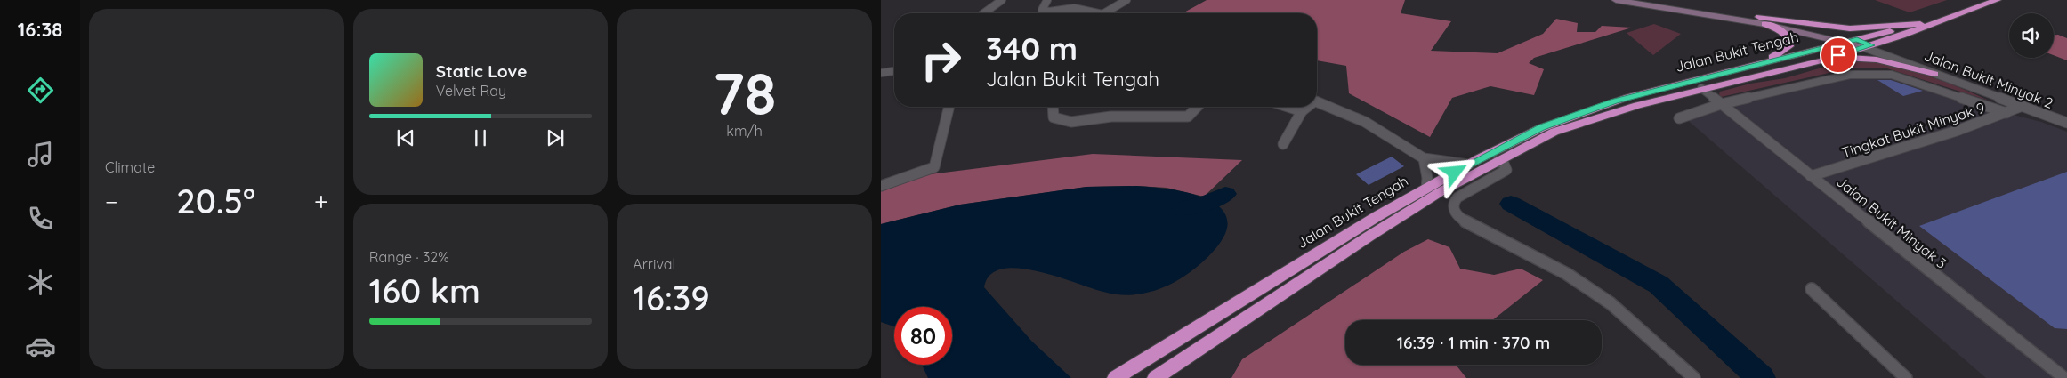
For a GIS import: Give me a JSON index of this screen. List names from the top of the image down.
{
  "streets": {
    "highway": ["Jalan Bukit Tengah"],
    "street": ["Jalan Bukit Minyak 2", "Tingkat Bukit Minyak 9", "Jalan Bukit Minyak 3"]
  },
  "crossings": [
    ["Jalan Bukit Tengah", "Jalan Bukit Minyak 2"],
    ["Jalan Bukit Tengah", "Jalan Bukit Minyak 3"],
    ["Jalan Bukit Minyak 2", "Tingkat Bukit Minyak 9"],
    ["Tingkat Bukit Minyak 9", "Jalan Bukit Minyak 3"]
  ],
  "page": {
    "tabs": "16:38",
    "tile": [
      "Climate",
      ["78", "km/h"],
      ["Range · 32%", "160 km"],
      ["Arrival", "16:39"]
    ],
    "turn": ["340 m", "Jalan Bukit Tengah"],
    "song": ["Static Love", "Velvet Ray"],
    "heat": ["−", "20.5°", "+"],
    "limit": "80",
    "trip": "16:39 · 1 min · 370 m"
  }
}
